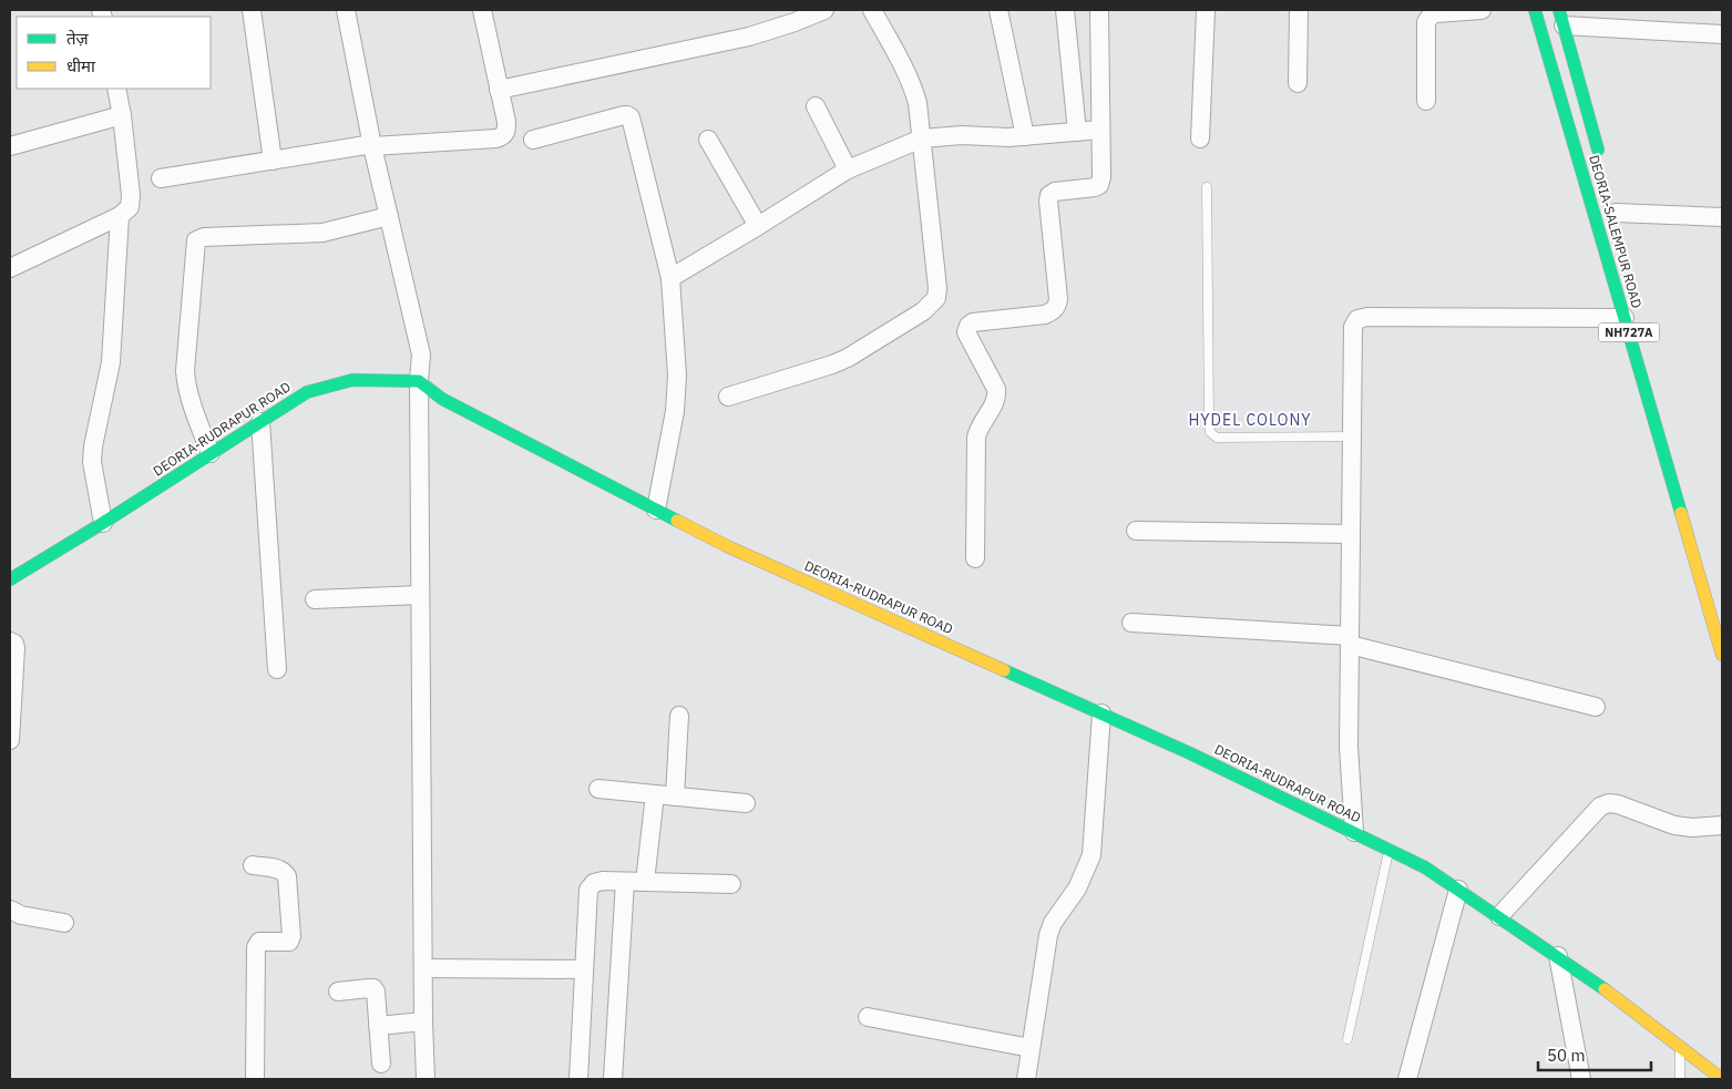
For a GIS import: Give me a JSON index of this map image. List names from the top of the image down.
{
  "streets": {
    "main road": ["DEORIA-SALEMPUR ROAD", "NH727A", "DEORIA-RUDRAPUR ROAD"]
  },
  "districts": ["HYDEL COLONY"],
  "legend": ["तेज़", "धीमा"],
  "scale_bar": "50 m"
}
